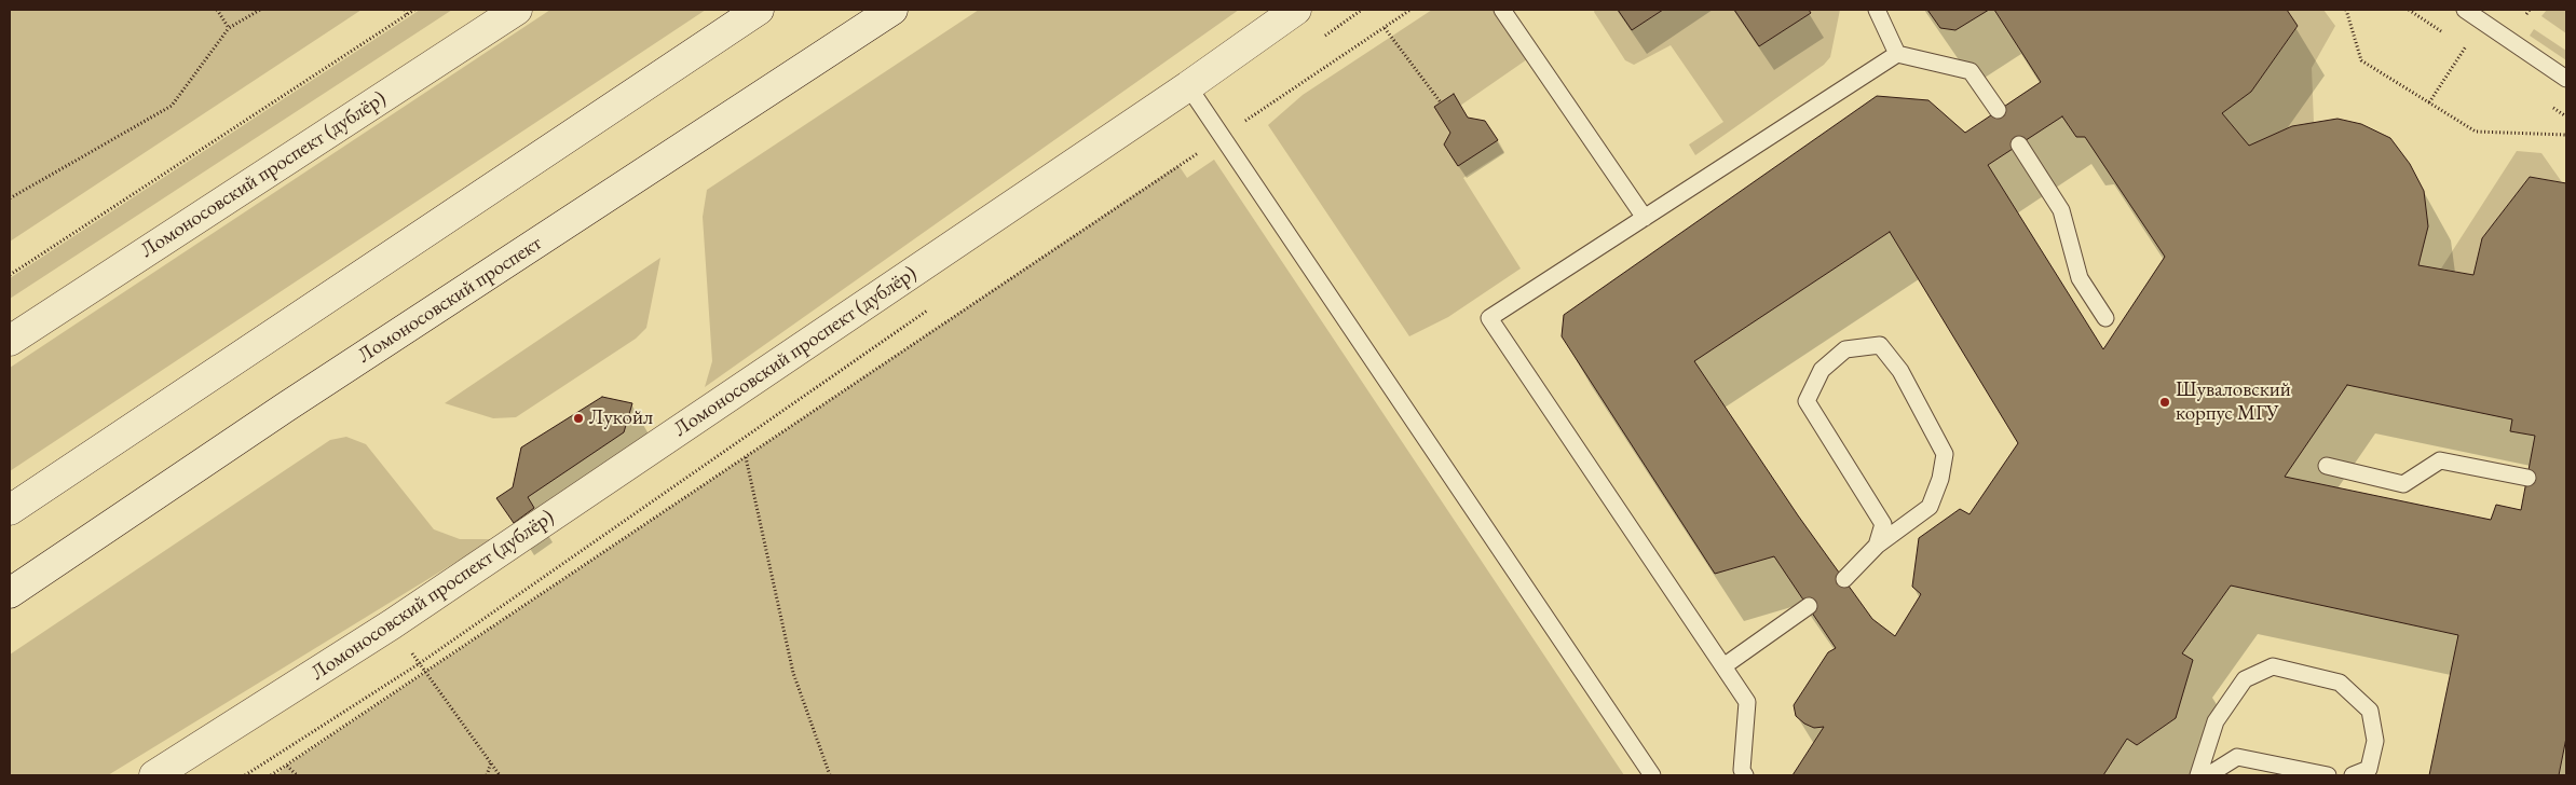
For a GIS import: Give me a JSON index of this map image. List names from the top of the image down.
{
  "streets": {
    "street": ["Ломоносовский проспект (дублёр)", "Ломоносовский проспект"]
  },
  "places": ["Шуваловский корпус МГУ", "Лукойл"]
}
